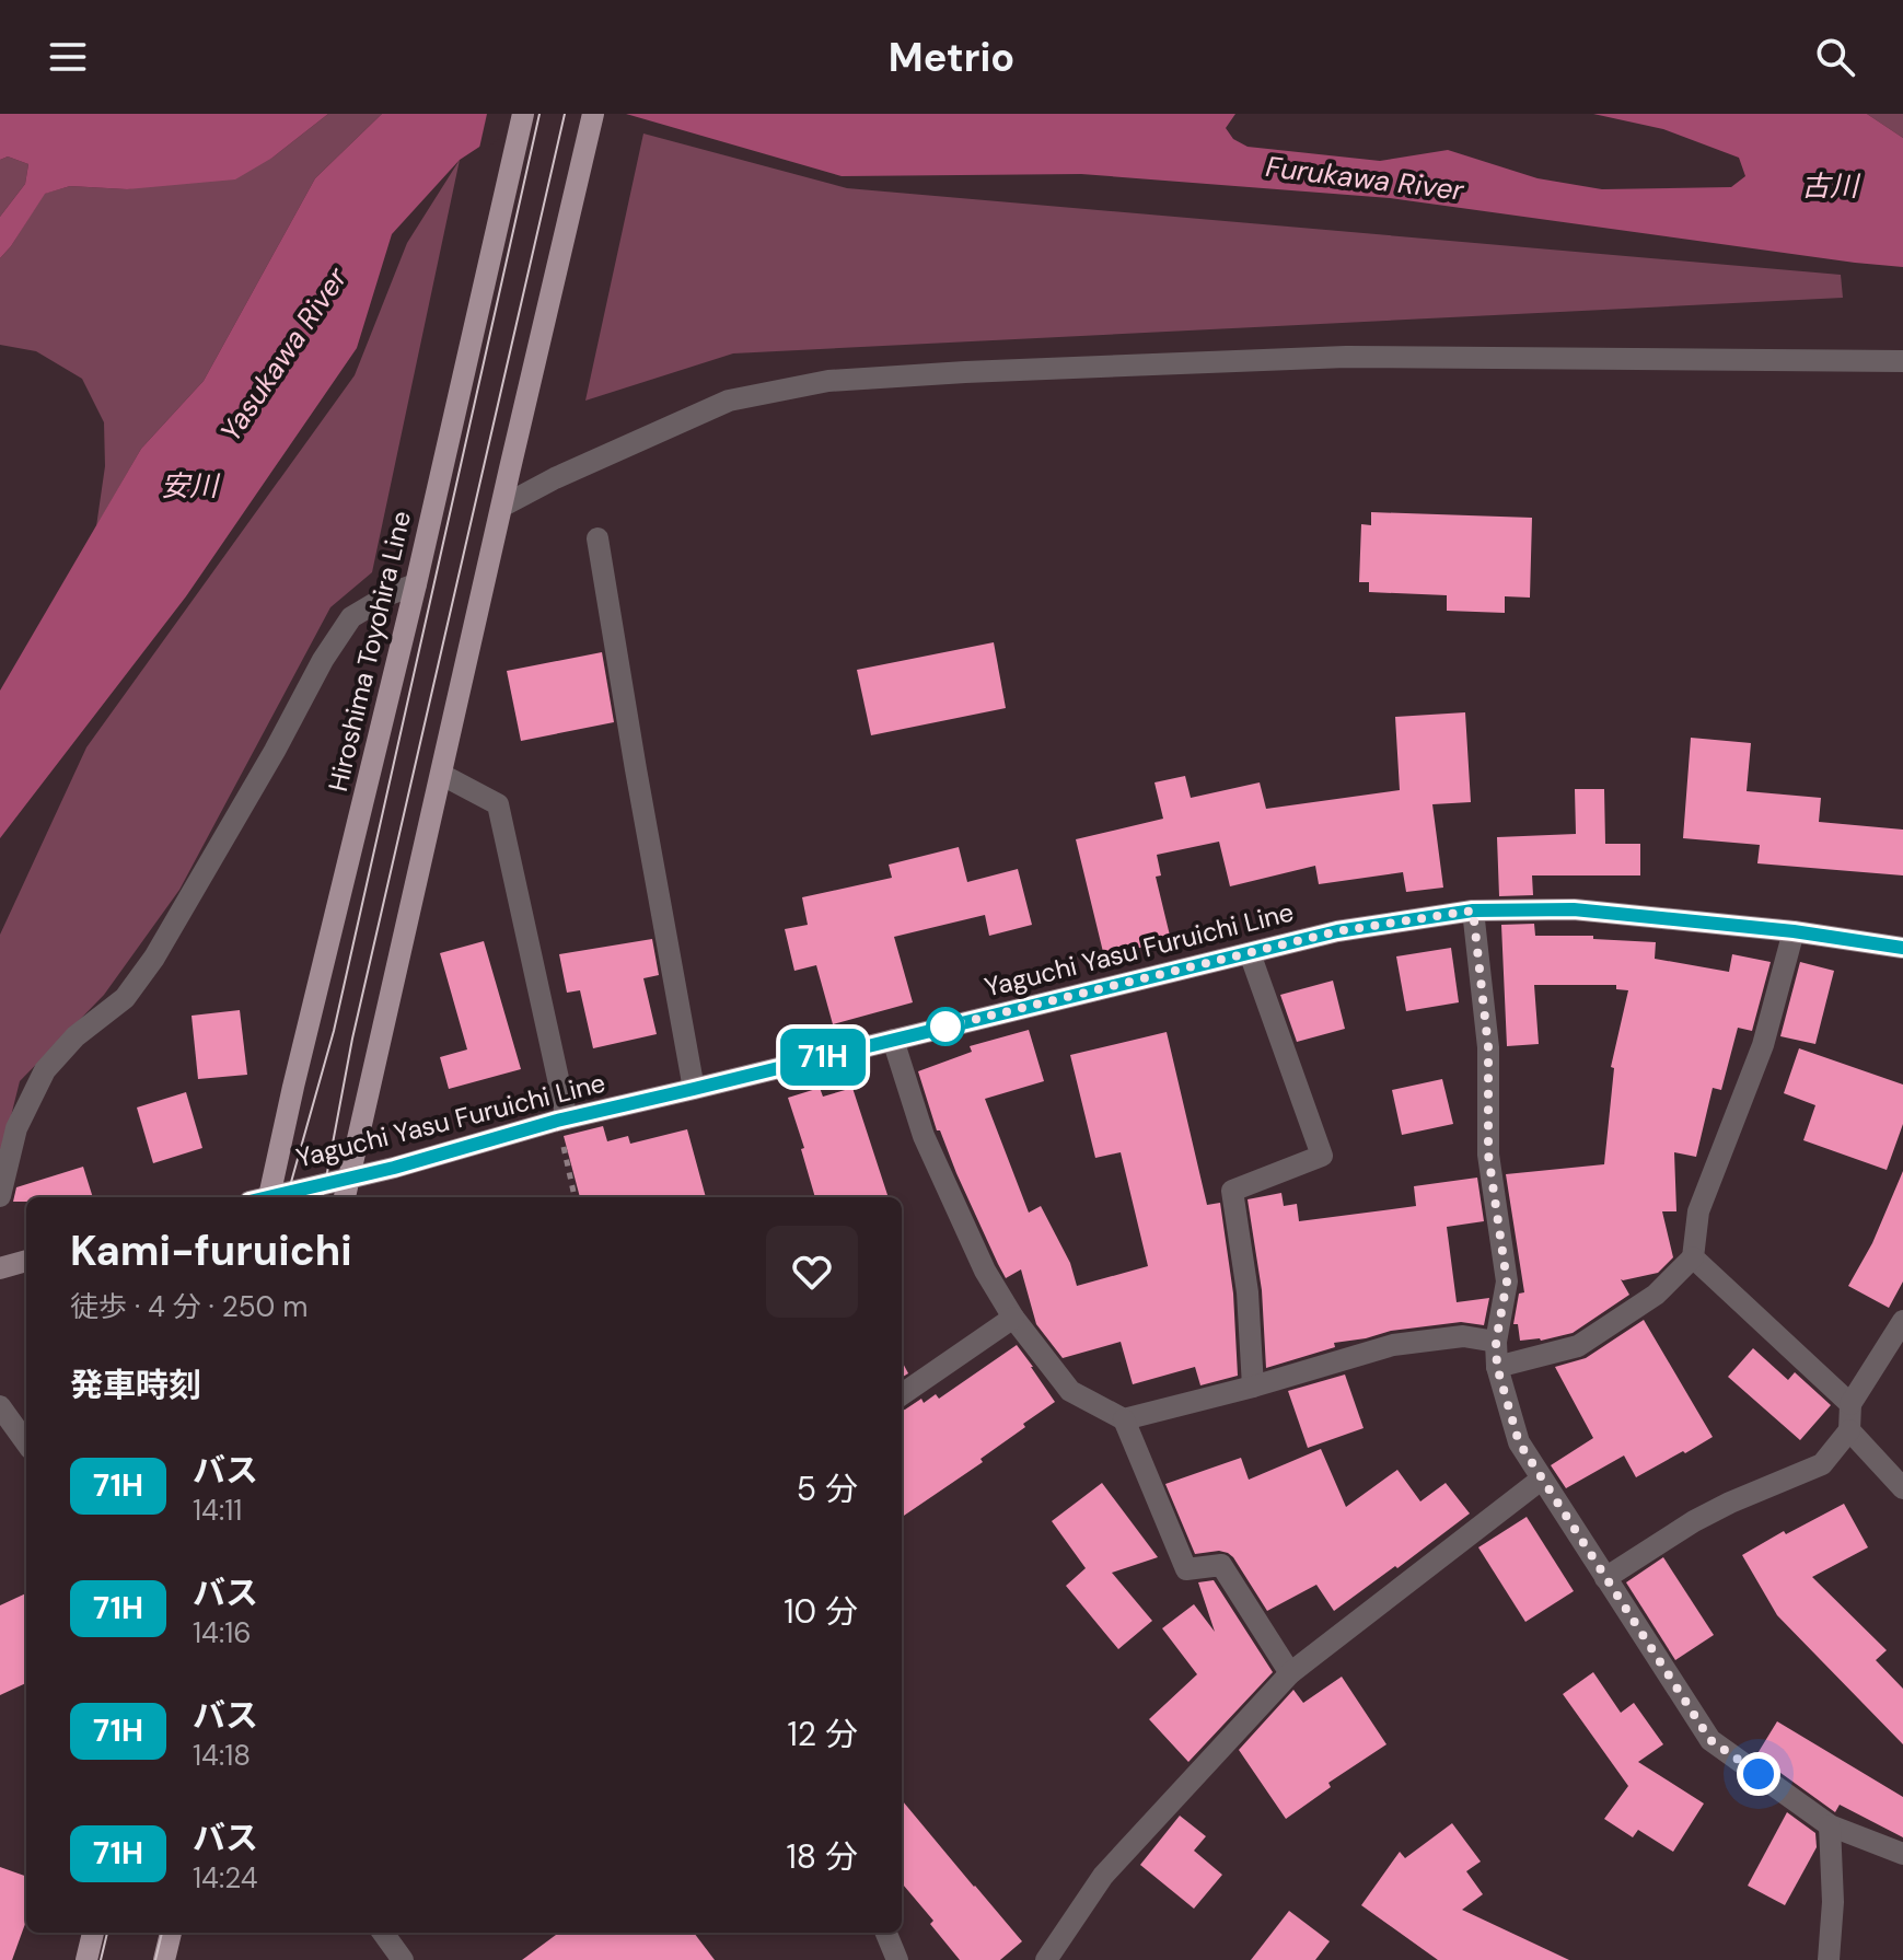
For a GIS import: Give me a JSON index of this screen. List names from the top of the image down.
{
  "streets": {
    "main road": ["Hiroshima Toyohira Line", "Yaguchi Yasu Furuichi Line"]
  },
  "water": [
    "Furukawa River",
    "古川",
    "Yasukawa River",
    "安川"
  ],
  "lines": ["bus line 71H"],
  "page": {
    "header": "Metrio",
    "on_map": "71H",
    "heading": [
      ["Kami-furuichi", "徒歩 · 4 分 · 250 m"],
      "発車時刻"
    ],
    "list": [
      {
        "mark": "71H",
        "name": "バス",
        "note": "14:11",
        "value": "5 分"
      },
      {
        "mark": "71H",
        "name": "バス",
        "note": "14:16",
        "value": "10 分"
      },
      {
        "mark": "71H",
        "name": "バス",
        "note": "14:18",
        "value": "12 分"
      },
      {
        "mark": "71H",
        "name": "バス",
        "note": "14:24",
        "value": "18 分"
      }
    ]
  }
}
